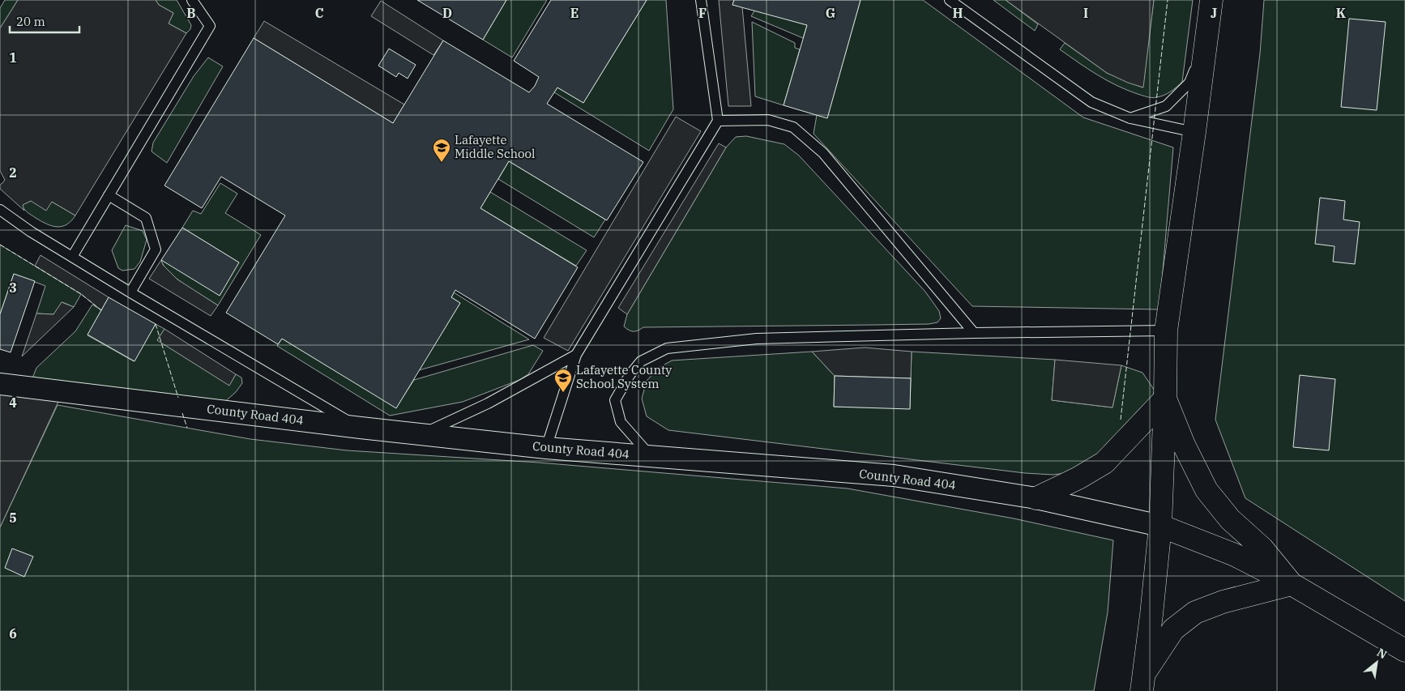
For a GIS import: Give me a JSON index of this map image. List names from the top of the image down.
{
  "streets": {
    "street": ["County Road 404"]
  },
  "places": {
    "school or university": ["Lafayette Middle School", "Lafayette County School System"]
  },
  "scale_bar": "20 m",
  "north": "top right",
  "grid": {
    "columns": [
      "B",
      "C",
      "D",
      "E",
      "F",
      "G",
      "H",
      "I",
      "J",
      "K"
    ],
    "rows": [
      "1",
      "2",
      "3",
      "4",
      "5",
      "6"
    ]
  }
}
